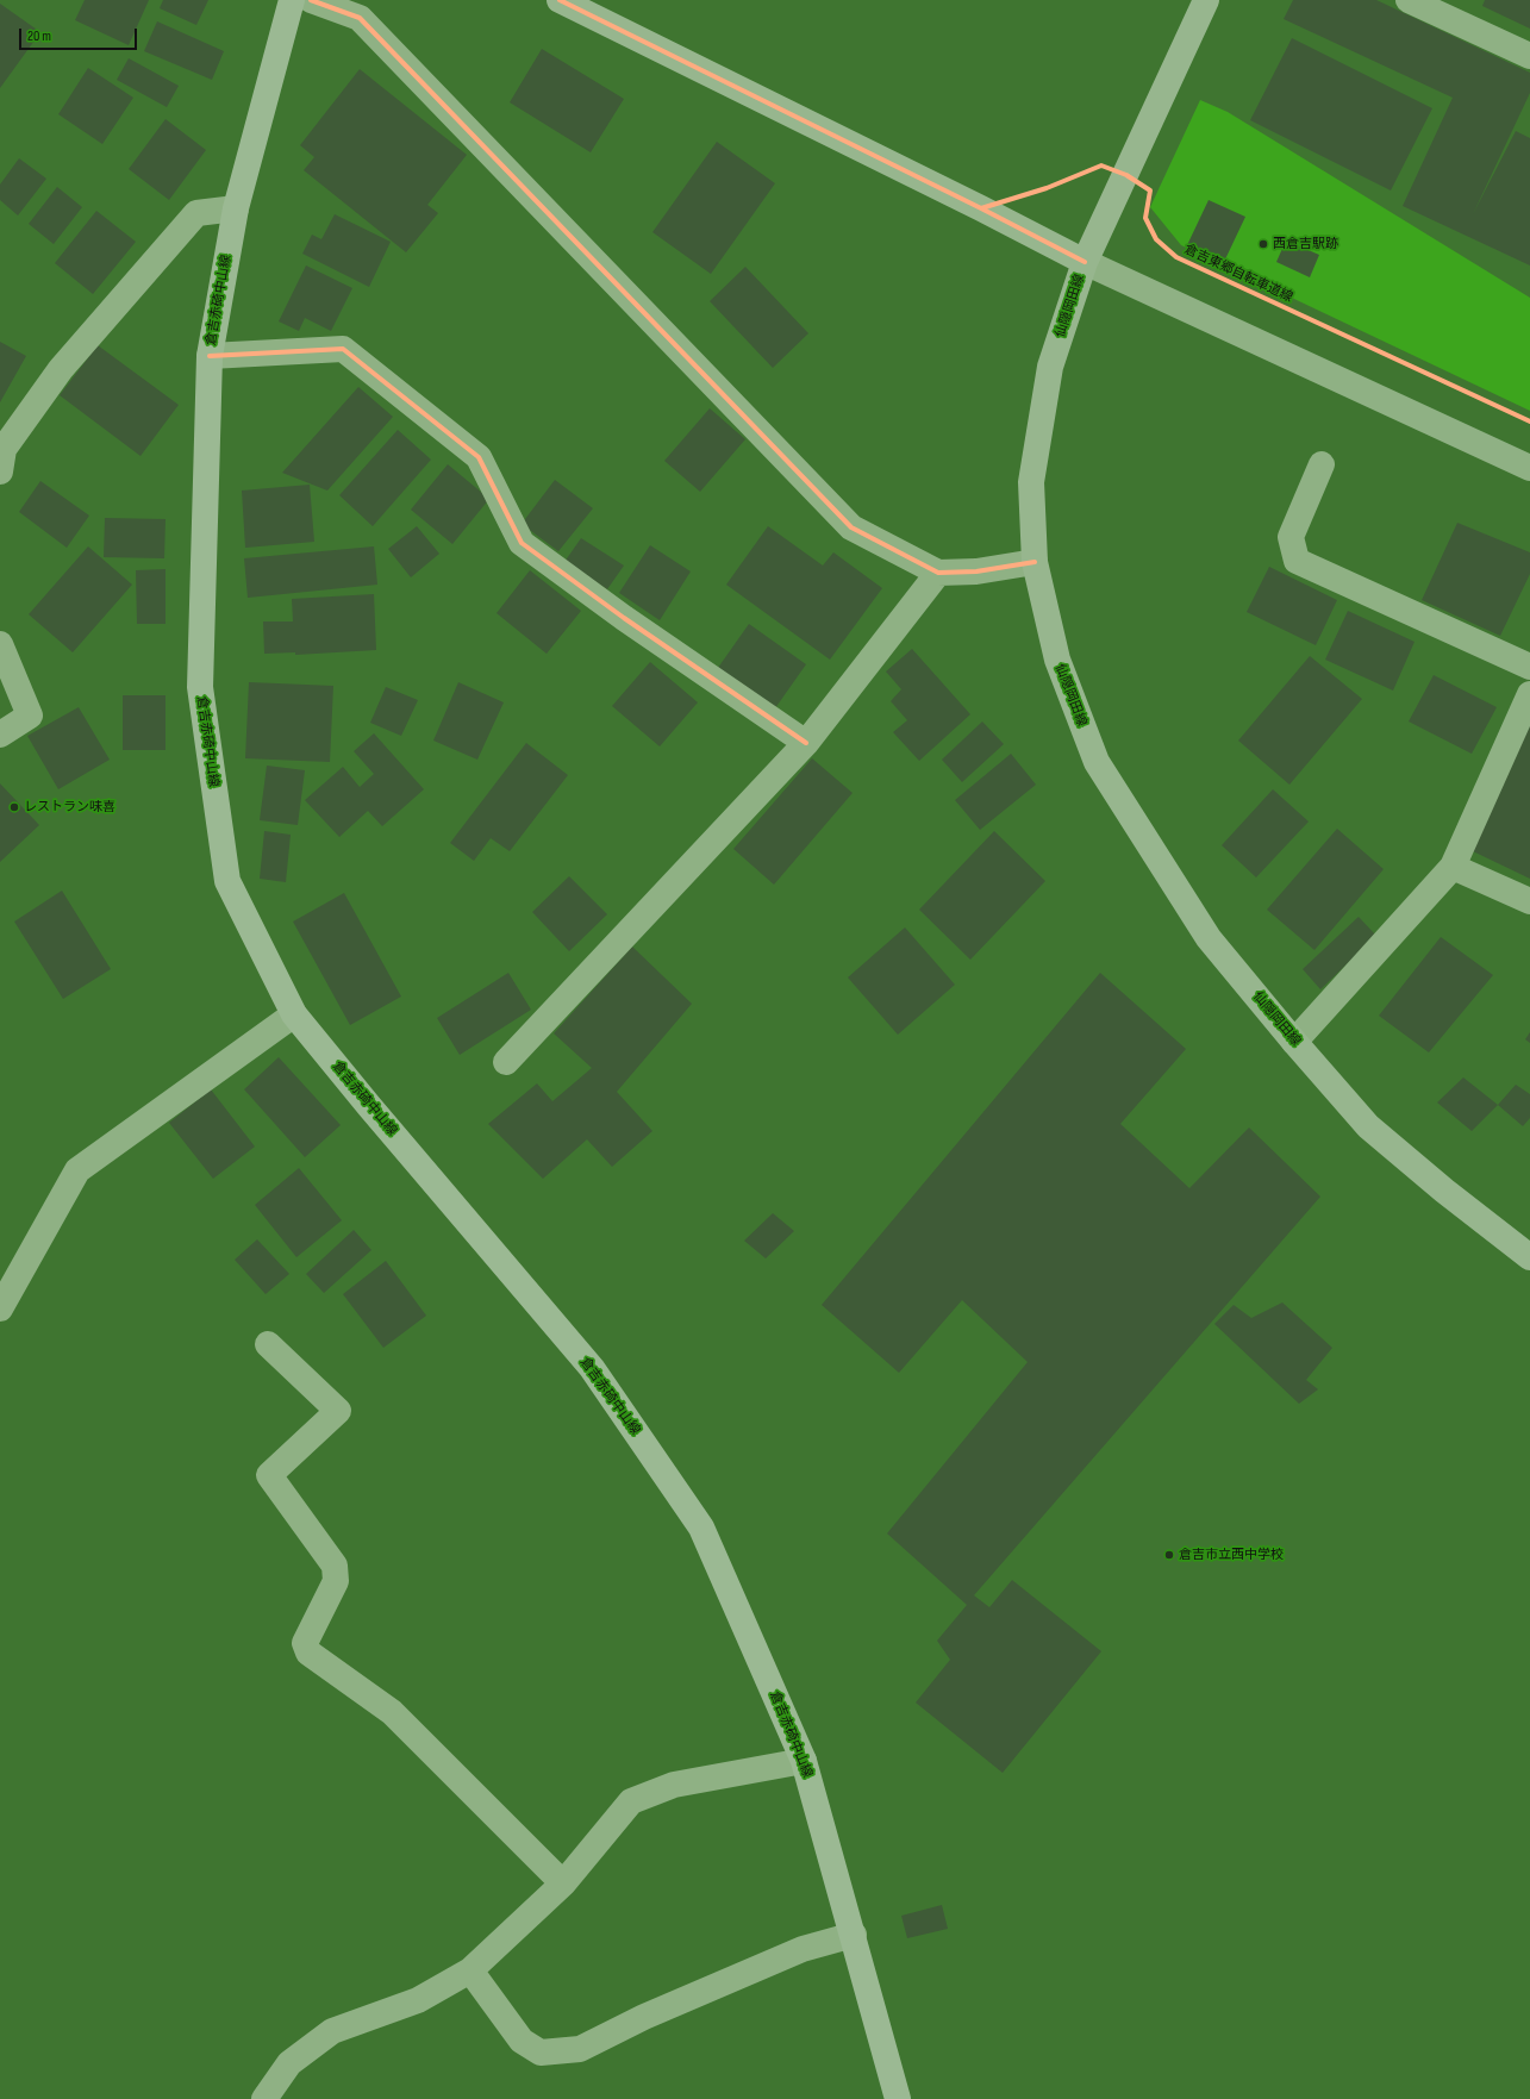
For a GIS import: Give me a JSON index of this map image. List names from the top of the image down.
{
  "streets": {
    "main road": ["倉吉赤碕中山線", "仙隠岡田線"],
    "cycle path": ["倉吉東郷自転車道線"]
  },
  "places": ["西倉吉駅跡", "レストラン味喜", "倉吉市立西中学校"],
  "scale_bar": "20 m"
}
